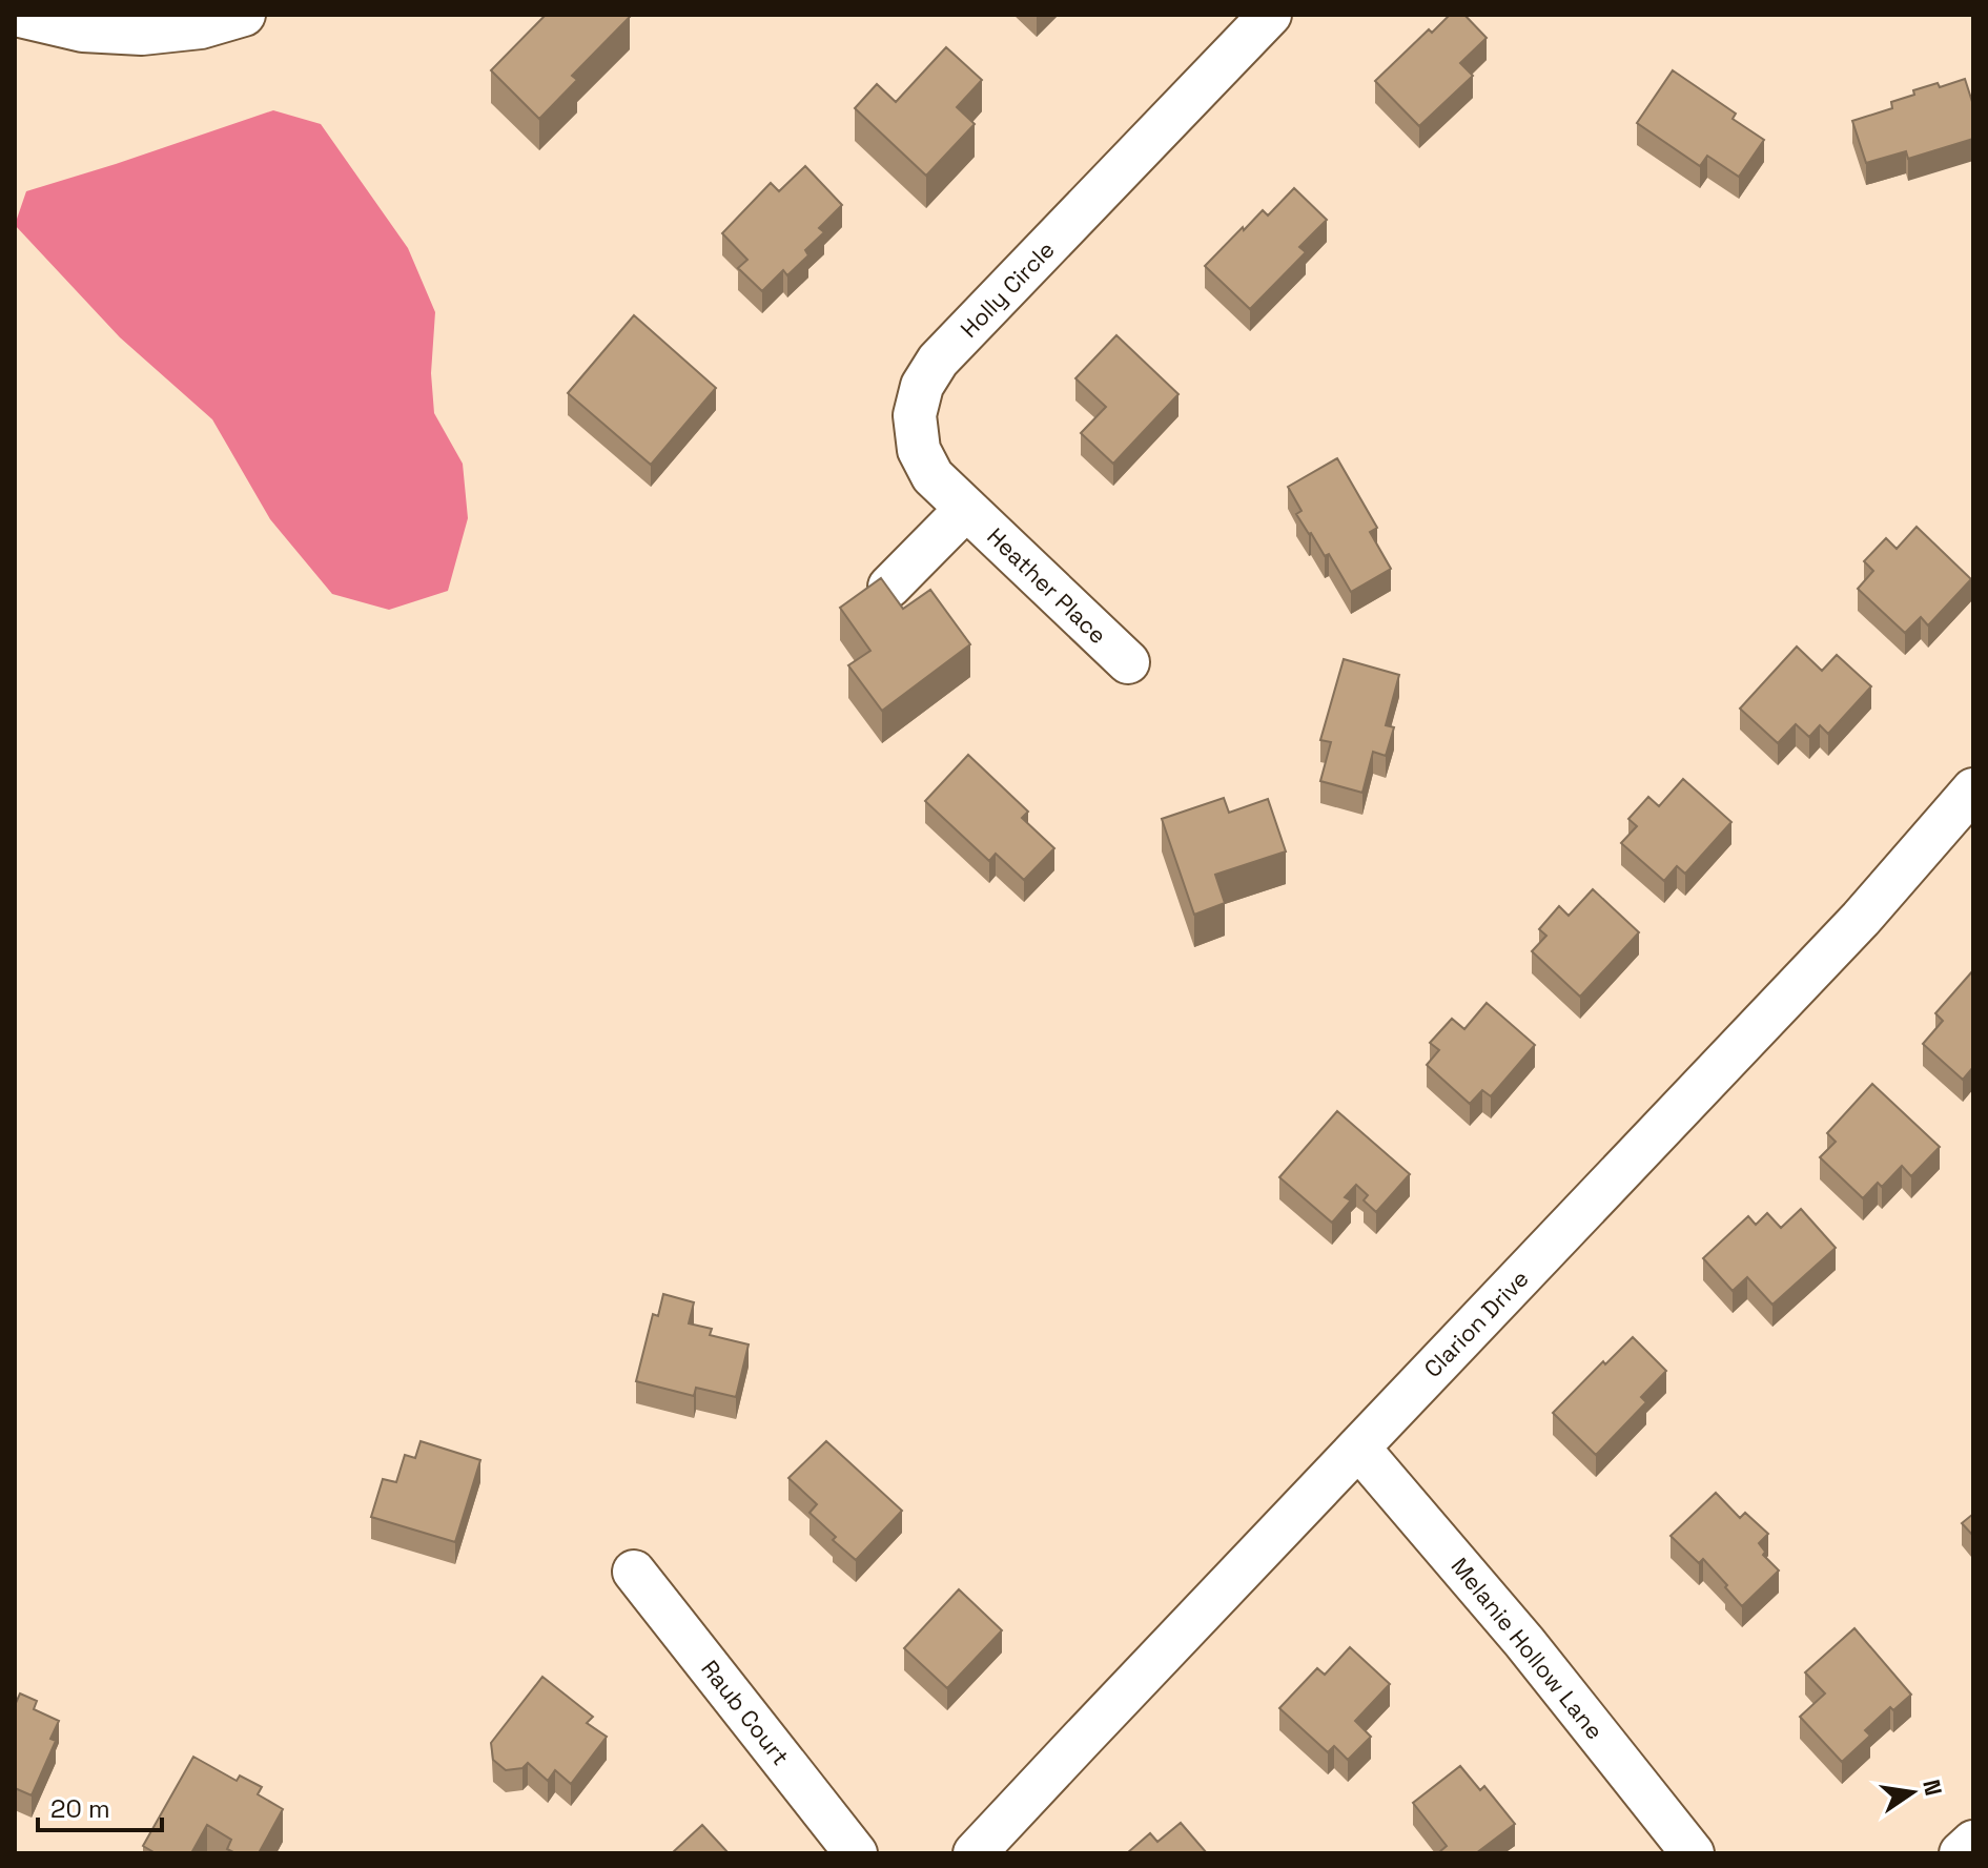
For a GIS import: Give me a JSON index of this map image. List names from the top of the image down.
{
  "streets": {
    "street": [
      "Holly Circle",
      "Heather Place",
      "Clarion Drive",
      "Melanie Hollow Lane",
      "Raub Court"
    ]
  },
  "crossings": [
    ["Holly Circle", "Heather Place"],
    ["Clarion Drive", "Melanie Hollow Lane"]
  ],
  "scale_bar": "20 m",
  "north": "right"
}
